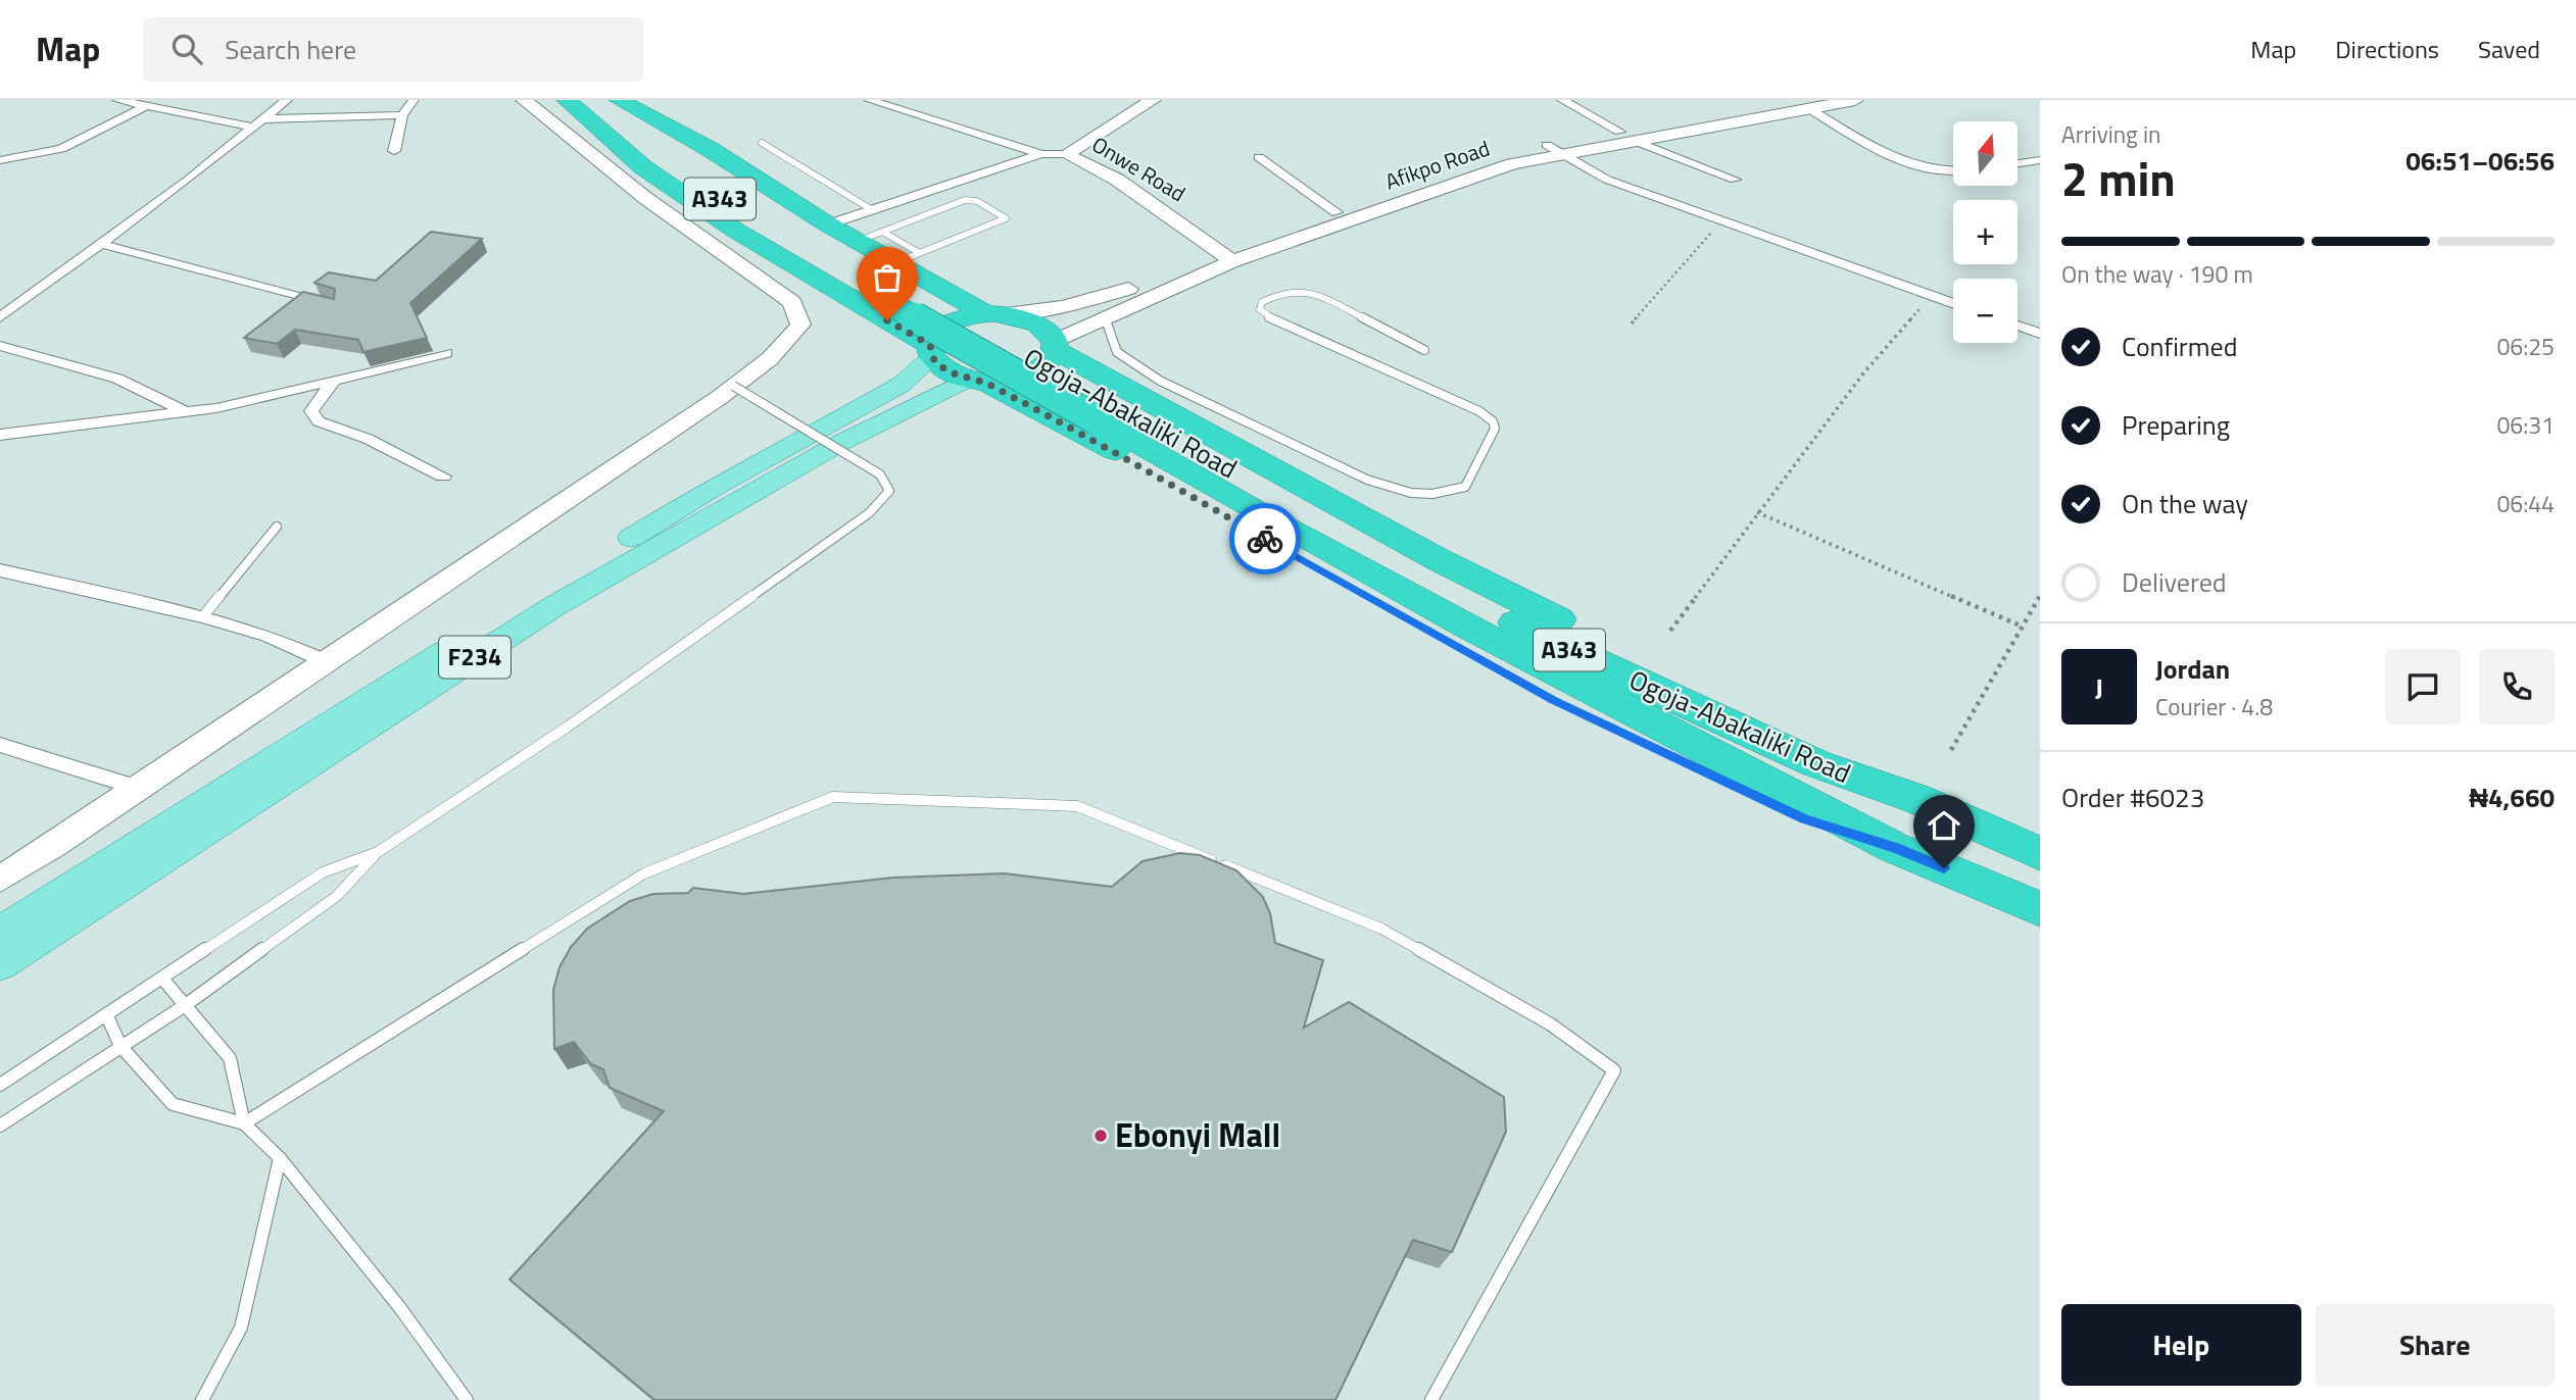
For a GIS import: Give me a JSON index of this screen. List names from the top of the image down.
{
  "streets": {
    "highway": ["A343", "Ogoja-Abakaliki Road"],
    "main road": ["Afikpo Road", "Onwe Road", "F234"]
  },
  "crossings": [
    ["Afikpo Road", "Onwe Road"],
    ["A343", "Ogoja-Abakaliki Road"]
  ],
  "places": ["Ebonyi Mall"],
  "north": "top",
  "page": {
    "header": "Map",
    "search": "Search here",
    "nav": ["Map", "Directions", "Saved"],
    "heading": ["2 min", "Arriving in", "06:51–06:56"],
    "panel": [
      "Jordan",
      "Courier · 4.8",
      "Order #6023",
      "₦4,660"
    ],
    "map_buttons": ["+", "−"],
    "bar": "On the way · 190 m",
    "list": [
      ["Confirmed", "06:25"],
      ["Preparing", "06:31"],
      ["On the way", "06:44"],
      "Delivered"
    ],
    "round": "J",
    "buttons": ["Help", "Share"]
  }
}
